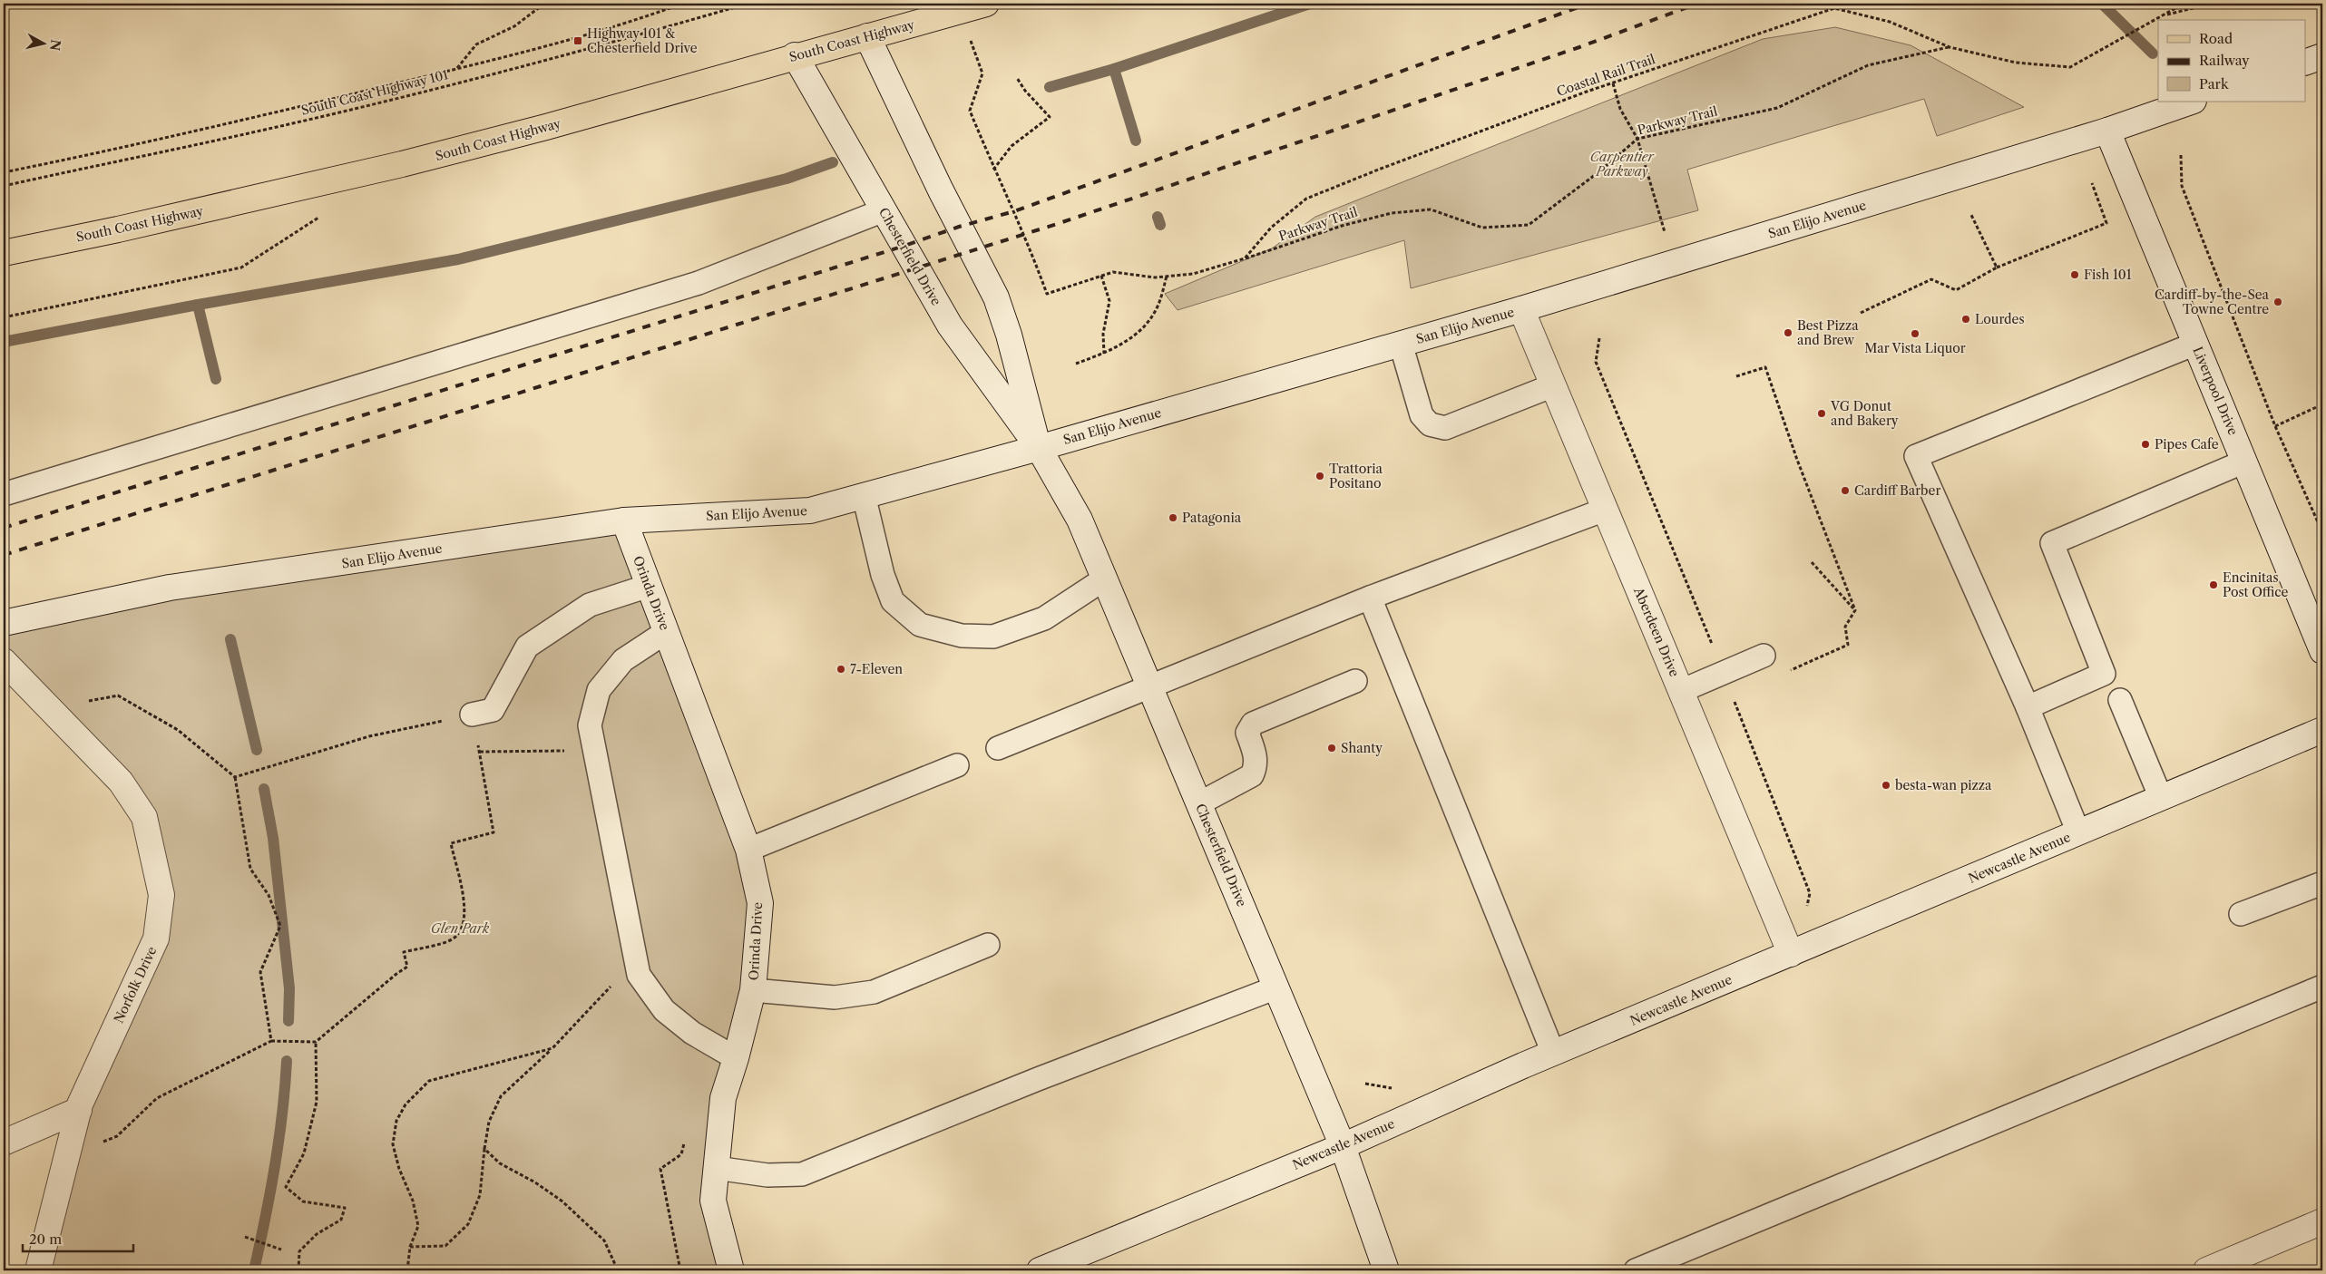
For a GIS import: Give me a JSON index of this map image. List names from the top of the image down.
{
  "streets": {
    "main road": ["South Coast Highway"],
    "street": [
      "San Elijo Avenue",
      "Chesterfield Drive",
      "Liverpool Drive",
      "Orinda Drive",
      "Aberdeen Drive",
      "Newcastle Avenue",
      "Norfolk Drive"
    ],
    "path": ["Coastal Rail Trail", "South Coast Highway 101", "Parkway Trail"]
  },
  "crossings": [
    ["South Coast Highway", "Chesterfield Drive"],
    ["Coastal Rail Trail", "Parkway Trail"],
    ["San Elijo Avenue", "Chesterfield Drive"],
    ["San Elijo Avenue", "Liverpool Drive"],
    ["San Elijo Avenue", "Orinda Drive"],
    ["San Elijo Avenue", "Aberdeen Drive"],
    ["Chesterfield Drive", "Newcastle Avenue"],
    ["Aberdeen Drive", "Newcastle Avenue"]
  ],
  "parks": ["Carpentier Parkway", "Glen Park"],
  "places": {
    "transit": ["Highway 101 & Chesterfield Drive"],
    "other": [
      "Fish 101",
      "Cardiff-by-the-Sea Towne Centre",
      "Lourdes",
      "Best Pizza and Brew",
      "Mar Vista Liquor",
      "VG Donut and Bakery",
      "Pipes Cafe",
      "Trattoria Positano",
      "Cardiff Barber",
      "Patagonia",
      "Encinitas Post Office",
      "7-Eleven",
      "Shanty",
      "besta-wan pizza"
    ]
  },
  "legend": ["Road", "Railway", "Park"],
  "scale_bar": "20 m",
  "north": "right"
}
